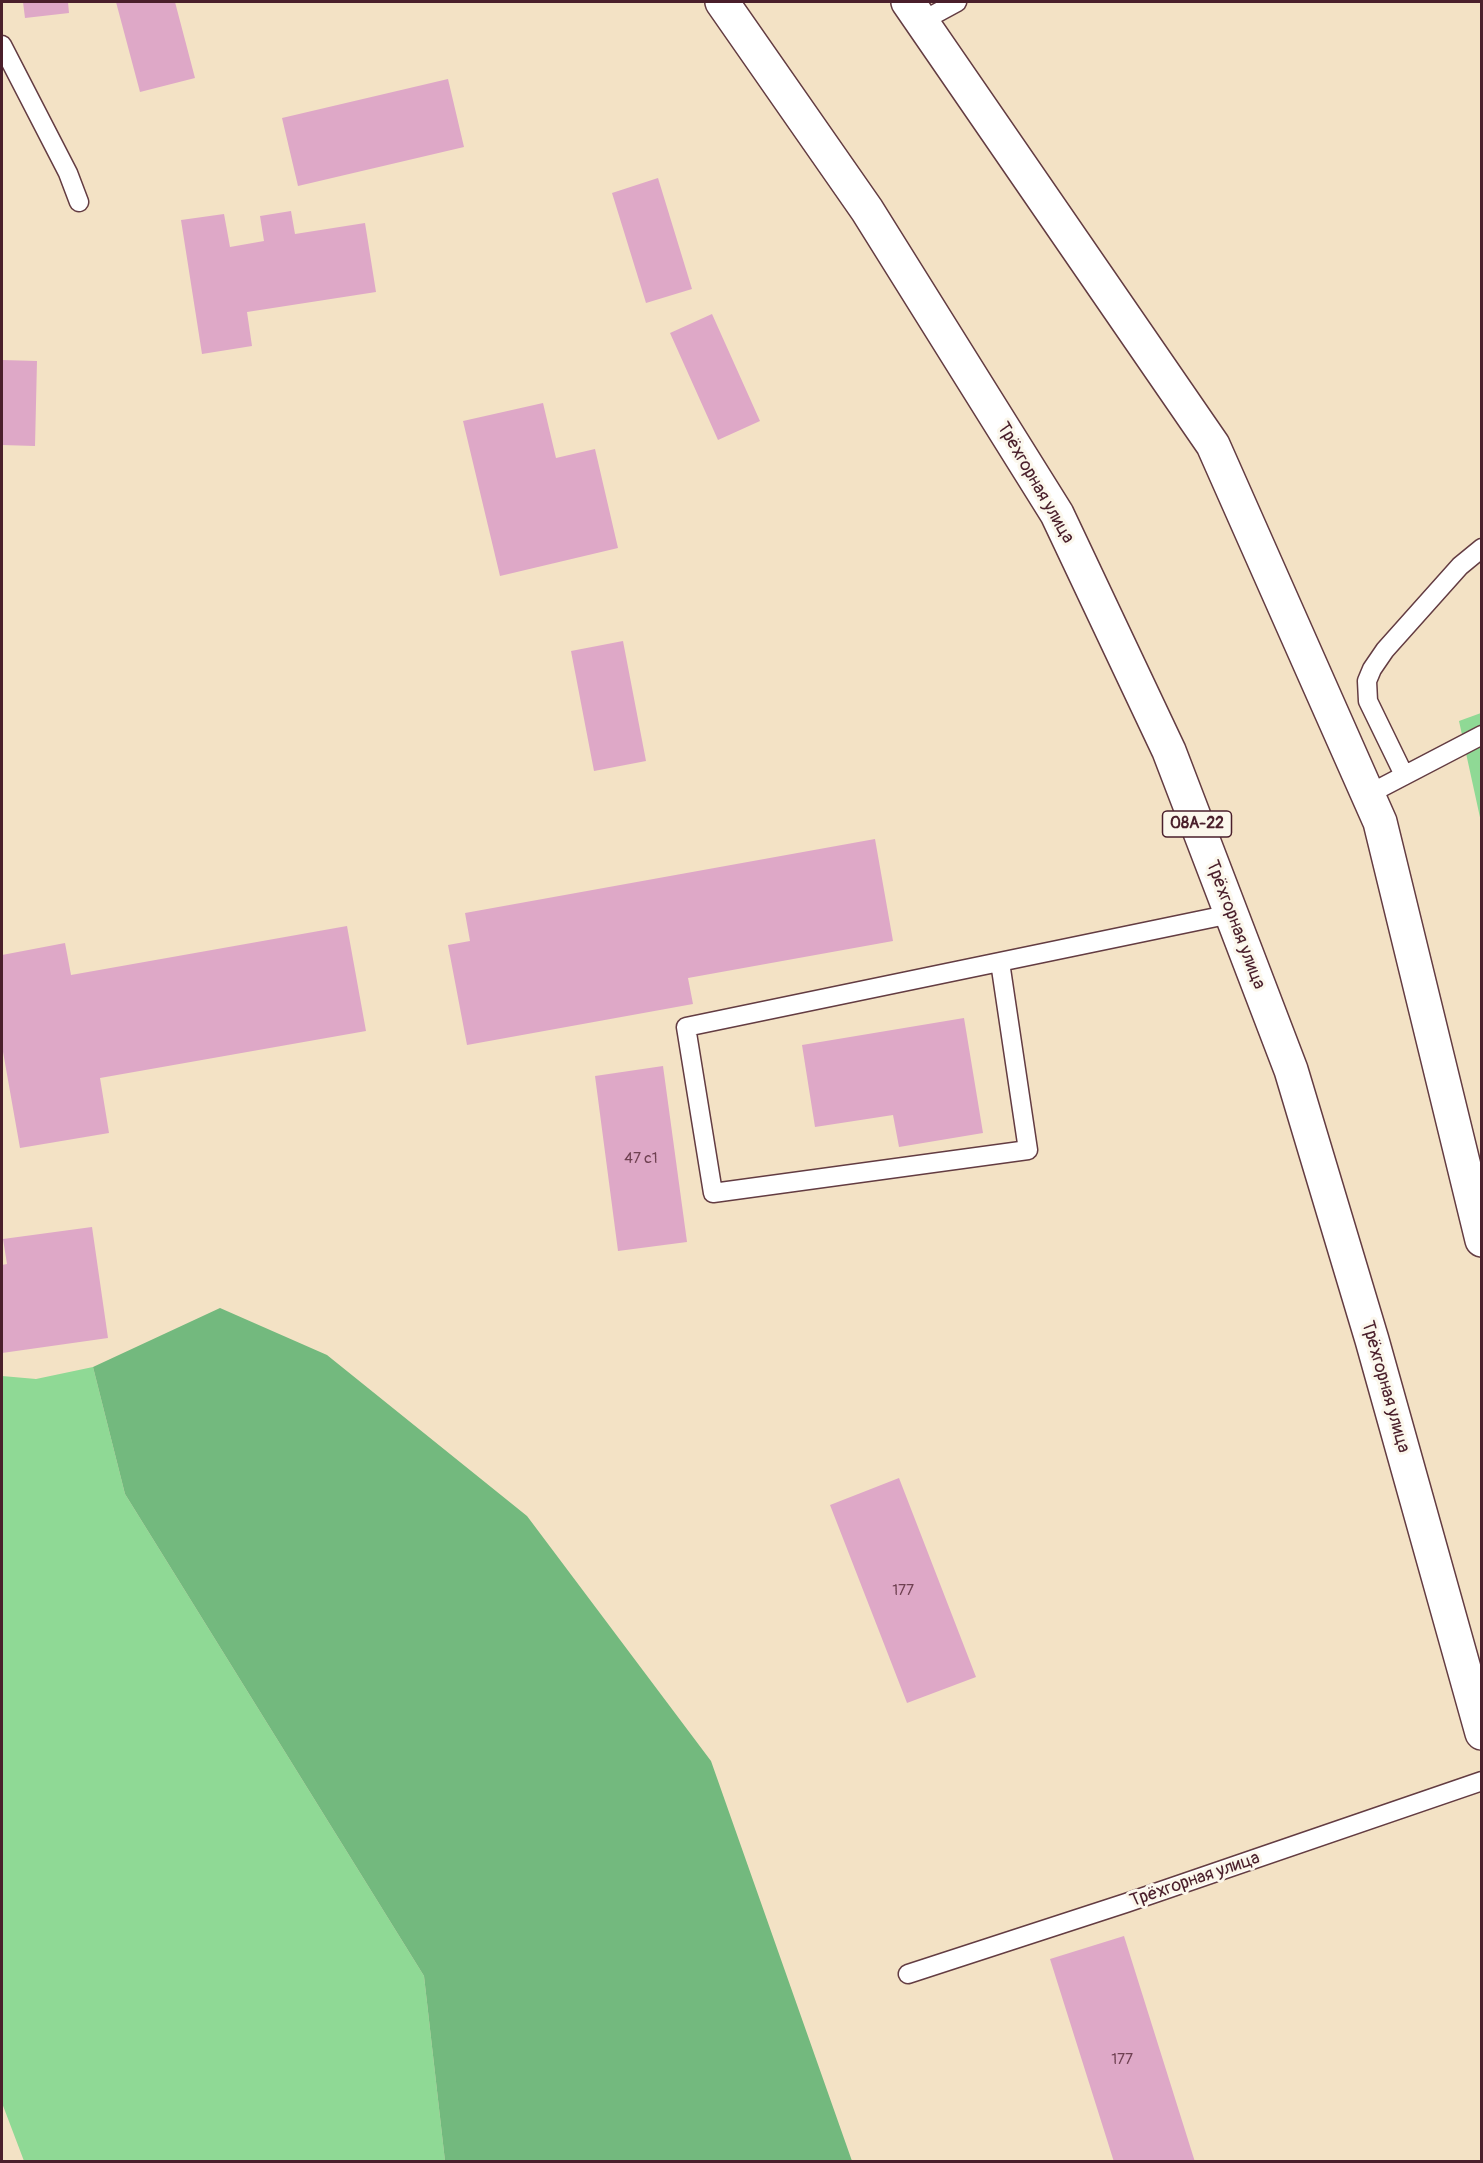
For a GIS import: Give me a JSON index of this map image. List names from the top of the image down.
{
  "streets": {
    "main road": ["Трёхгорная улица", "08А-22"]
  },
  "house_numbers": ["47 с1", "177", "177"]
}
